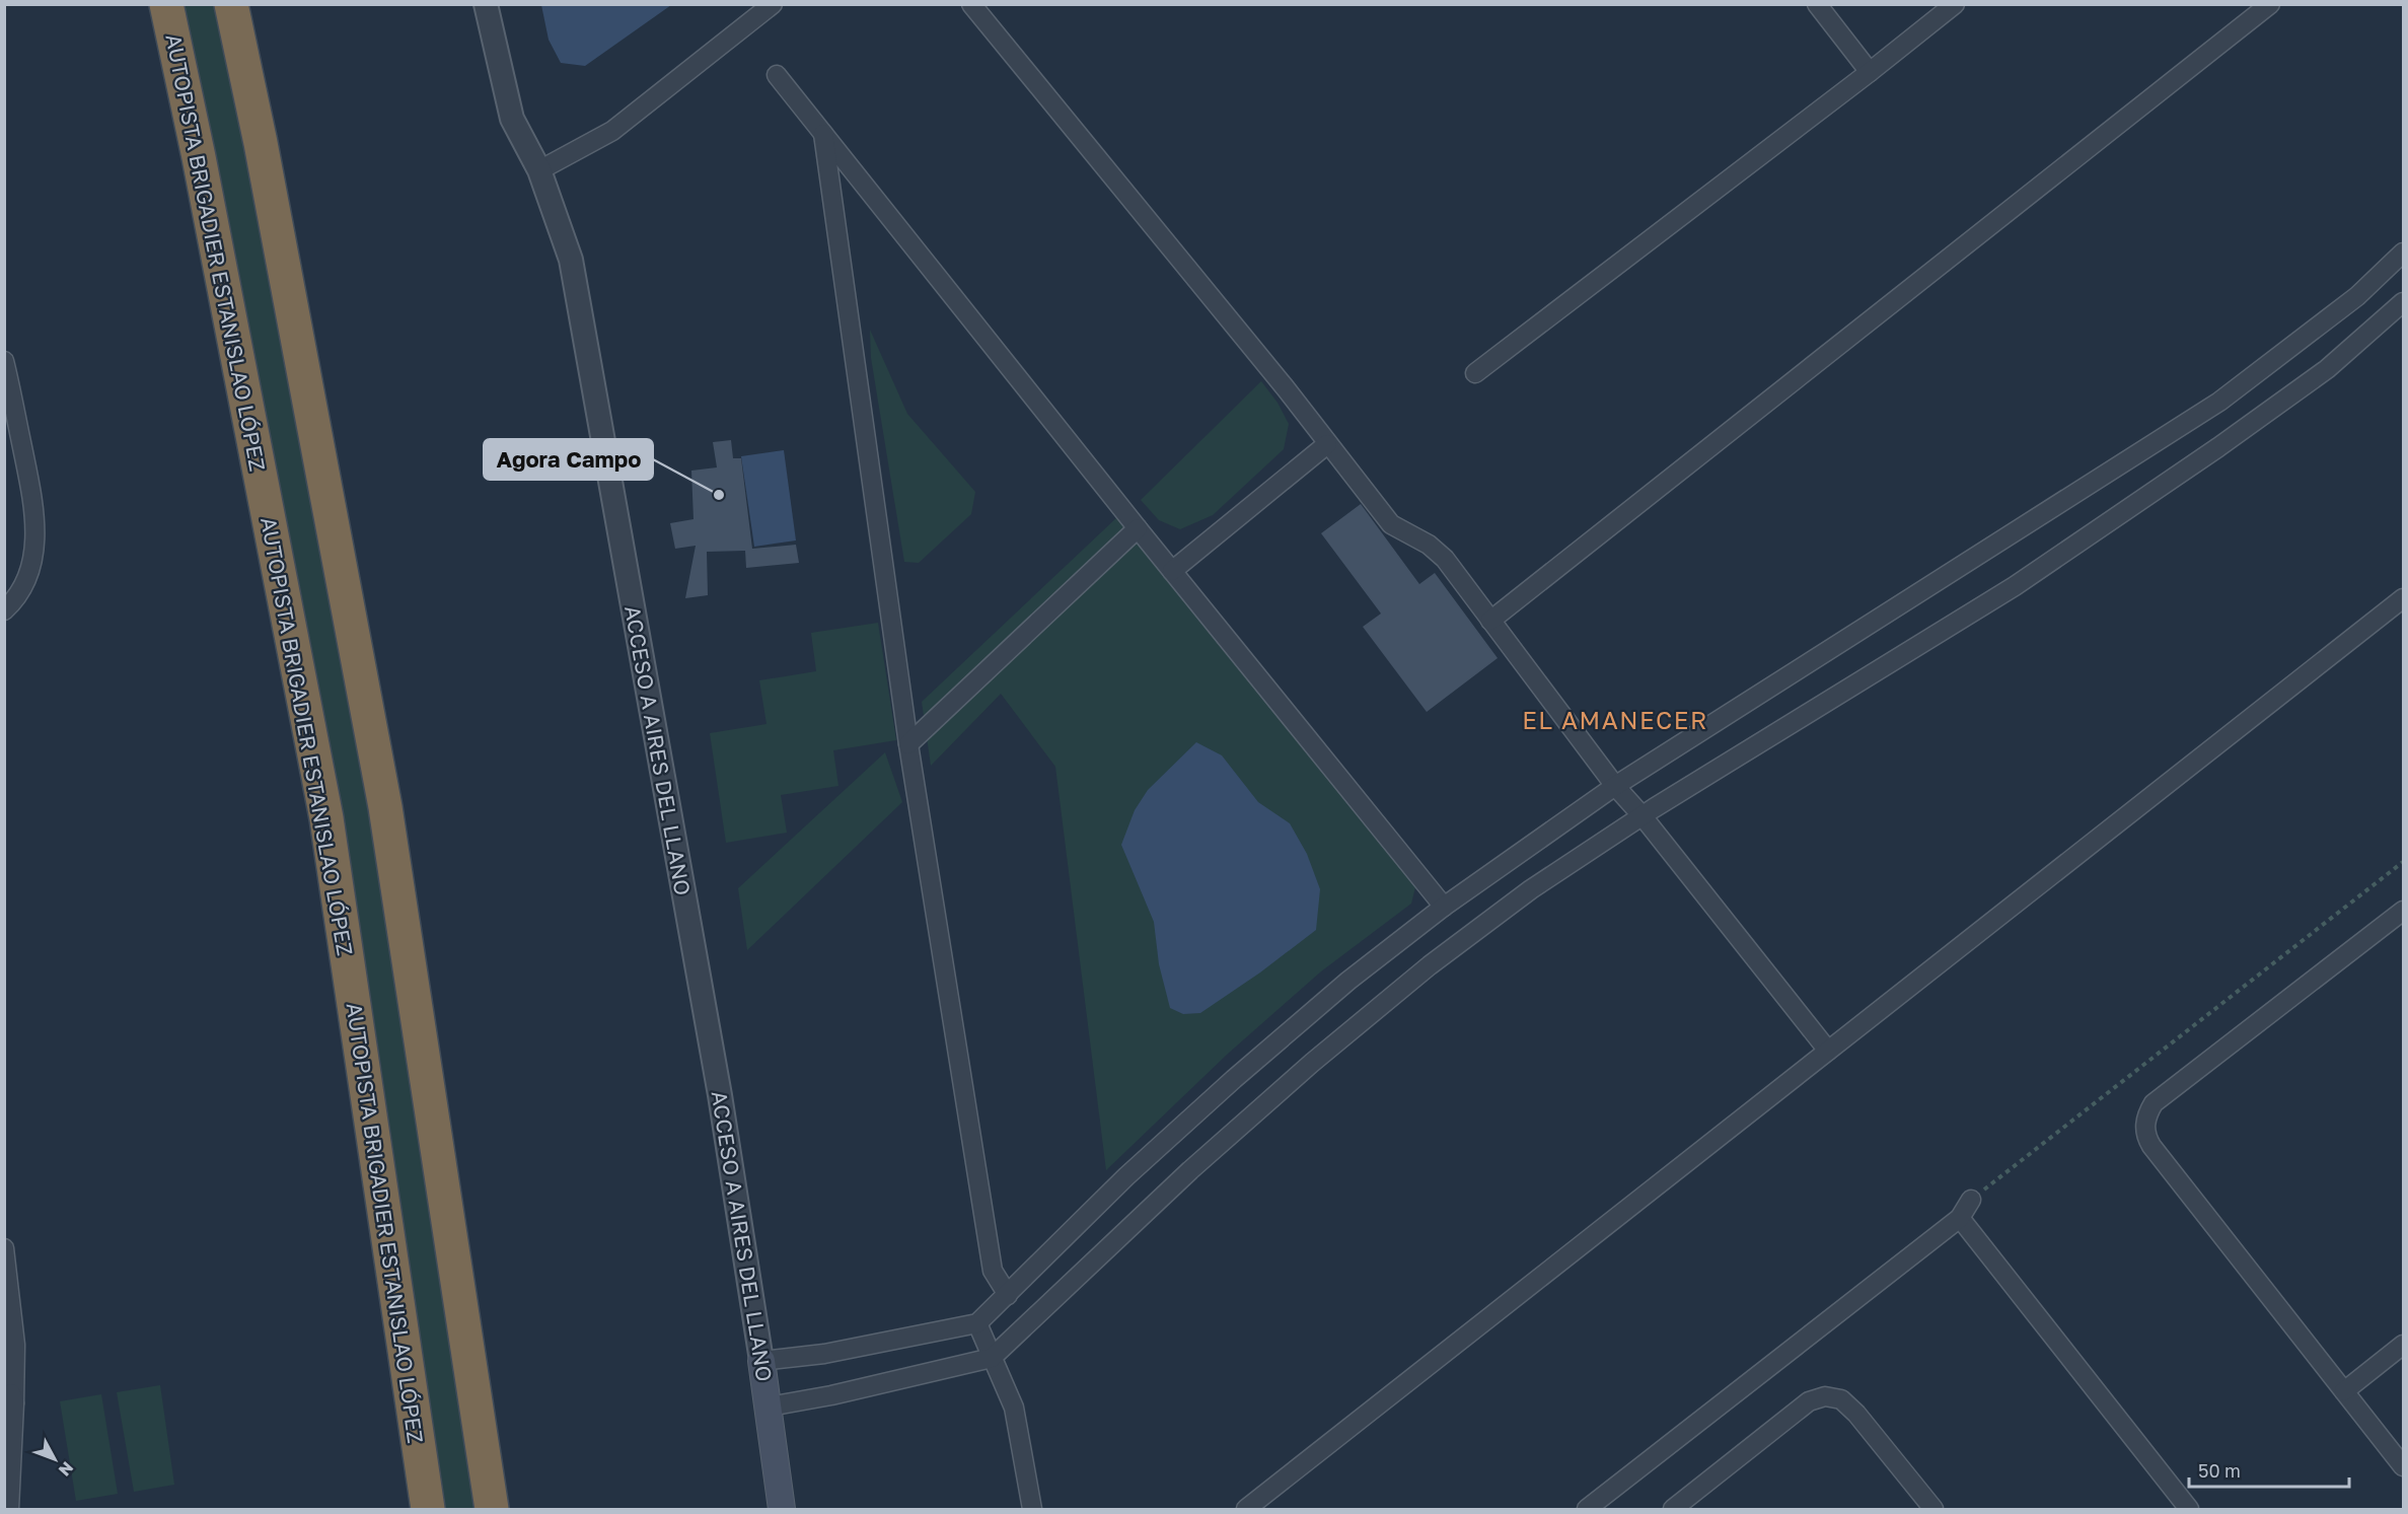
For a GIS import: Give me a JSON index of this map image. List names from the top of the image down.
{
  "streets": {
    "highway": ["AUTOPISTA BRIGADIER ESTANISLAO LÓPEZ"],
    "main road": ["ACCESO A AIRES DEL LLANO"]
  },
  "districts": ["EL AMANECER"],
  "places": ["Agora Campo"],
  "scale_bar": "50 m",
  "north": "bottom right"
}
